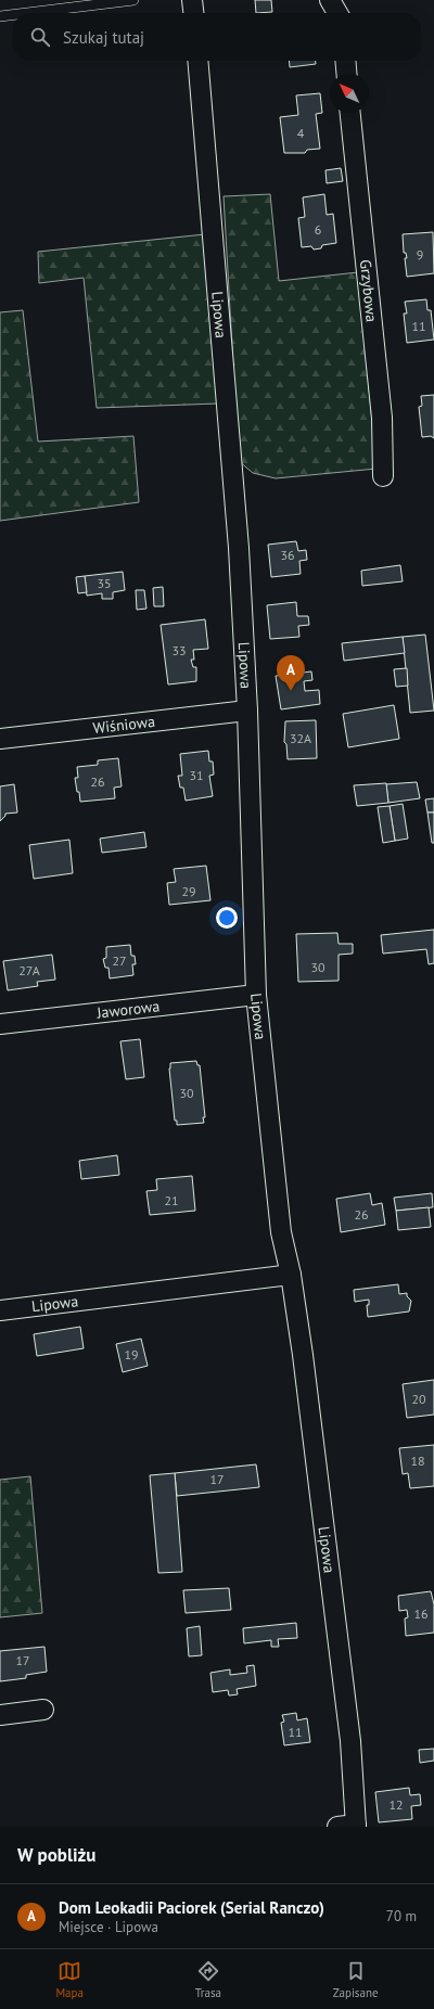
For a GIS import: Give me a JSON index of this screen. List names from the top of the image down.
{
  "streets": {
    "street": [
      "Grzybowa",
      "Lipowa",
      "Wiśniowa",
      "Jaworowa"
    ]
  },
  "crossings": [
    ["Lipowa", "Wiśniowa"],
    ["Lipowa", "Jaworowa"]
  ],
  "house_numbers": [
    "4",
    "6",
    "9",
    "11",
    "36",
    "35",
    "33",
    "32A",
    "31",
    "26",
    "29",
    "27",
    "30",
    "27A",
    "30",
    "21",
    "26",
    "19",
    "20",
    "18",
    "17",
    "16",
    "17",
    "11",
    "12"
  ],
  "north": "top left",
  "page": {
    "search": "Szukaj tutaj",
    "pins": "A",
    "heading": "W pobliżu",
    "list": [
      {
        "mark": "A",
        "name": "Dom Leokadii Paciorek (Serial Ranczo)",
        "note": "Miejsce · Lipowa",
        "value": "70 m"
      }
    ],
    "nav": ["Mapa", "Trasa", "Zapisane"]
  }
}
